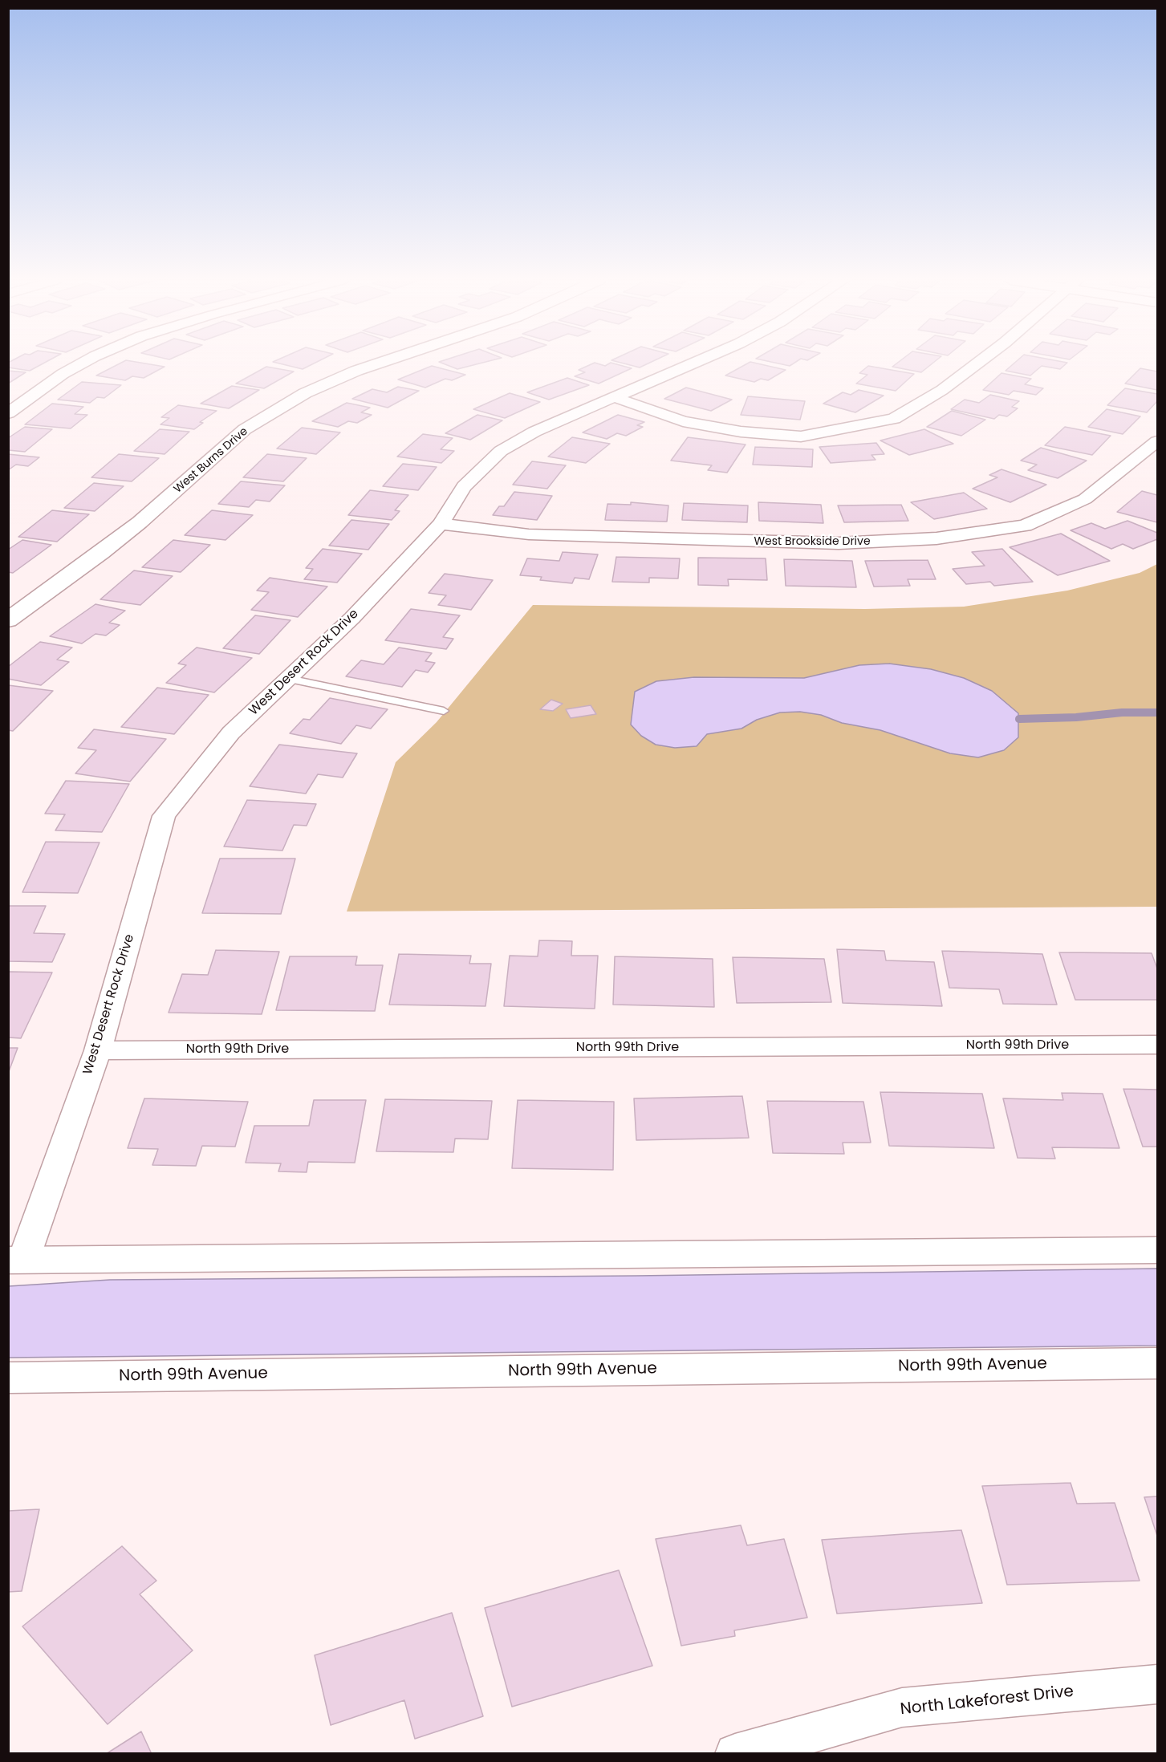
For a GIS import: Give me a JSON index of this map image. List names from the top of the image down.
{
  "streets": {
    "street": [
      "West Burns Drive",
      "West Brookside Drive",
      "West Desert Rock Drive",
      "North 99th Drive",
      "North 99th Avenue",
      "North Lakeforest Drive"
    ]
  },
  "crossings": [
    ["West Brookside Drive", "West Desert Rock Drive"],
    ["West Desert Rock Drive", "North 99th Drive"]
  ]
}
